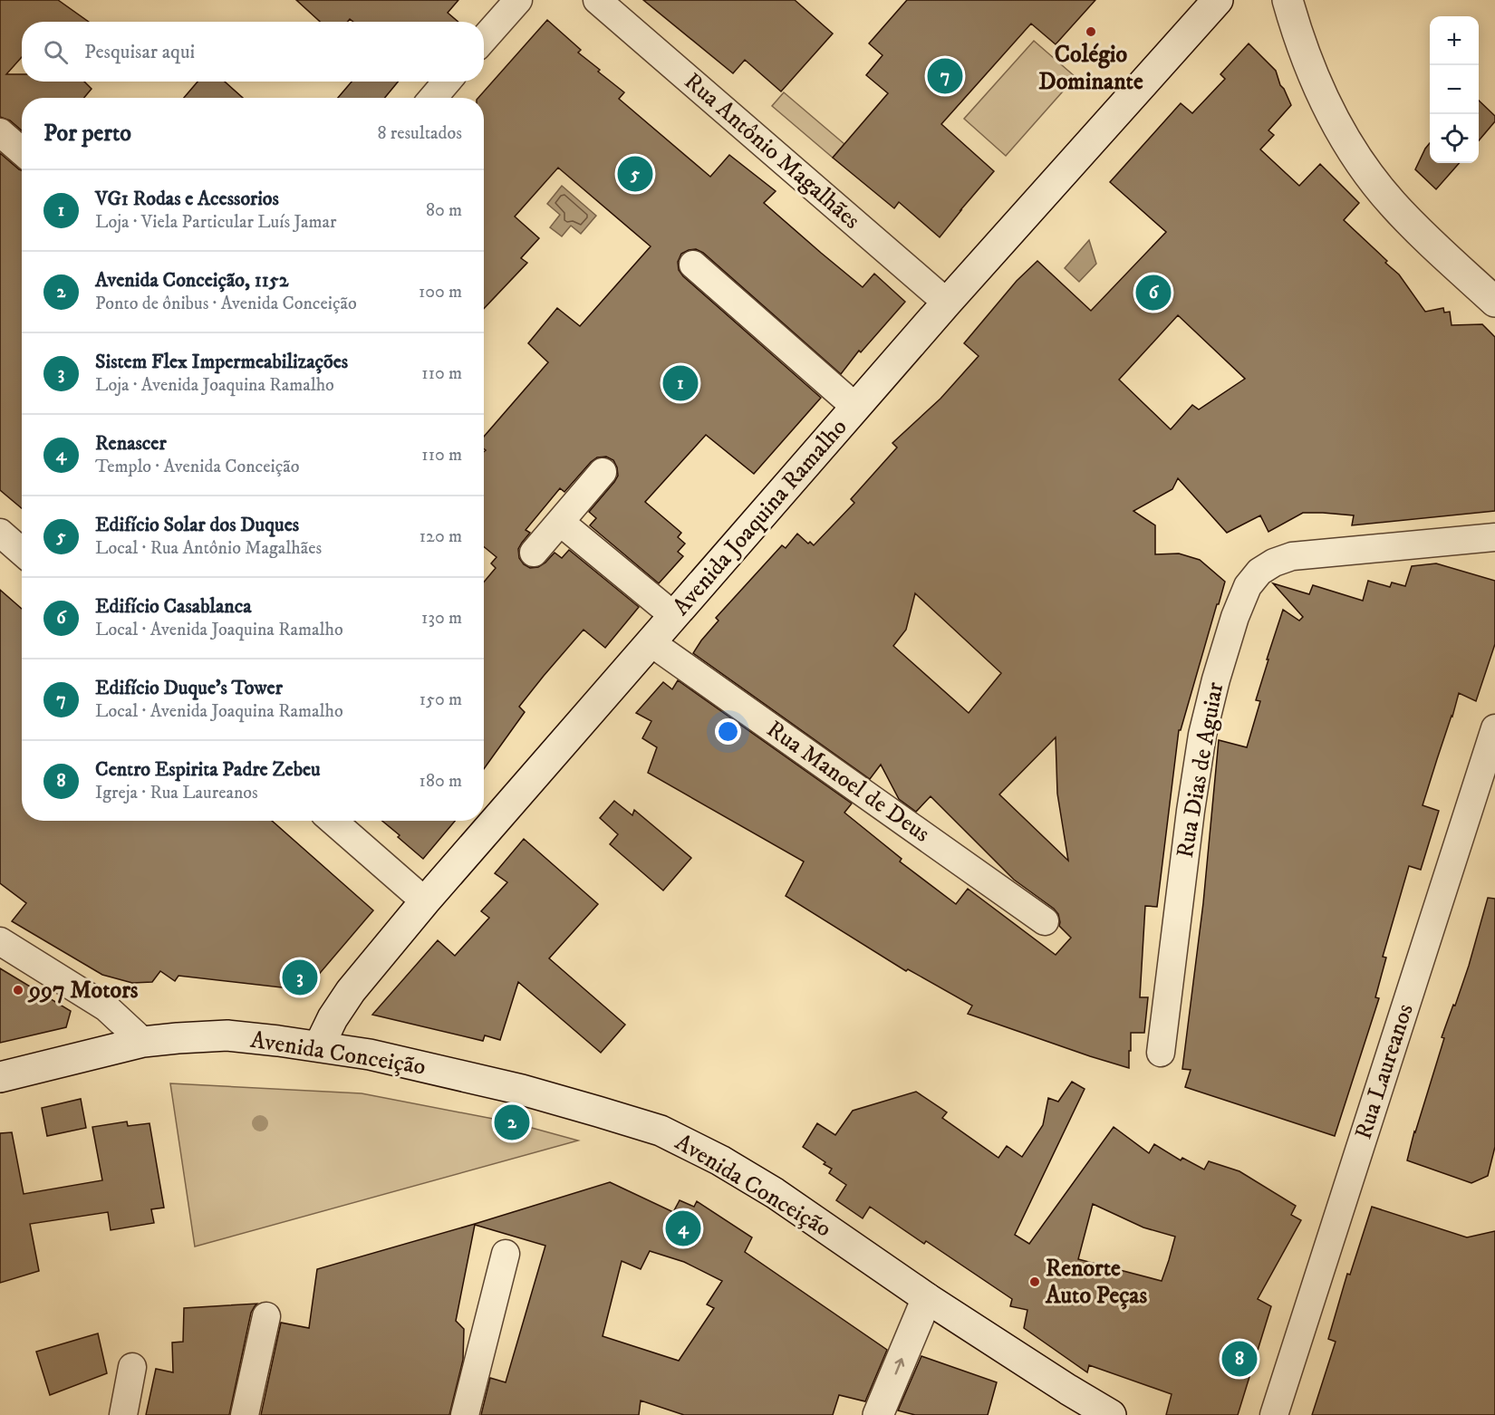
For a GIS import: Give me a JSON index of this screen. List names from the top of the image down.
{
  "streets": {
    "main road": ["Avenida Joaquina Ramalho", "Avenida Conceição"],
    "street": [
      "Rua Antônio Magalhães",
      "Rua Dias de Aguiar",
      "Rua Manoel de Deus",
      "Rua Laureanos"
    ]
  },
  "crossings": [
    ["Rua Antônio Magalhães", "Avenida Joaquina Ramalho"],
    ["Avenida Joaquina Ramalho", "Rua Manoel de Deus"],
    ["Avenida Joaquina Ramalho", "Avenida Conceição"]
  ],
  "places": ["Colégio Dominante", "997 Motors", "Renorte Auto Peças"],
  "page": {
    "map_buttons": ["+", "−"],
    "search": "Pesquisar aqui",
    "pins": [
      "7",
      "5",
      "6",
      "1",
      "3",
      "2",
      "4",
      "8"
    ],
    "heading": ["Por perto", "8 resultados"],
    "list": [
      {
        "mark": "1",
        "name": "VG1 Rodas e Acessorios",
        "note": "Loja · Viela Particular Luís Jamar",
        "value": "80 m"
      },
      {
        "mark": "2",
        "name": "Avenida Conceição, 1152",
        "note": "Ponto de ônibus · Avenida Conceição",
        "value": "100 m"
      },
      {
        "mark": "3",
        "name": "Sistem Flex Impermeabilizações",
        "note": "Loja · Avenida Joaquina Ramalho",
        "value": "110 m"
      },
      {
        "mark": "4",
        "name": "Renascer",
        "note": "Templo · Avenida Conceição",
        "value": "110 m"
      },
      {
        "mark": "5",
        "name": "Edifício Solar dos Duques",
        "note": "Local · Rua Antônio Magalhães",
        "value": "120 m"
      },
      {
        "mark": "6",
        "name": "Edifício Casablanca",
        "note": "Local · Avenida Joaquina Ramalho",
        "value": "130 m"
      },
      {
        "mark": "7",
        "name": "Edifício Duque's Tower",
        "note": "Local · Avenida Joaquina Ramalho",
        "value": "150 m"
      },
      {
        "mark": "8",
        "name": "Centro Espirita Padre Zebeu",
        "note": "Igreja · Rua Laureanos",
        "value": "180 m"
      }
    ]
  }
}
